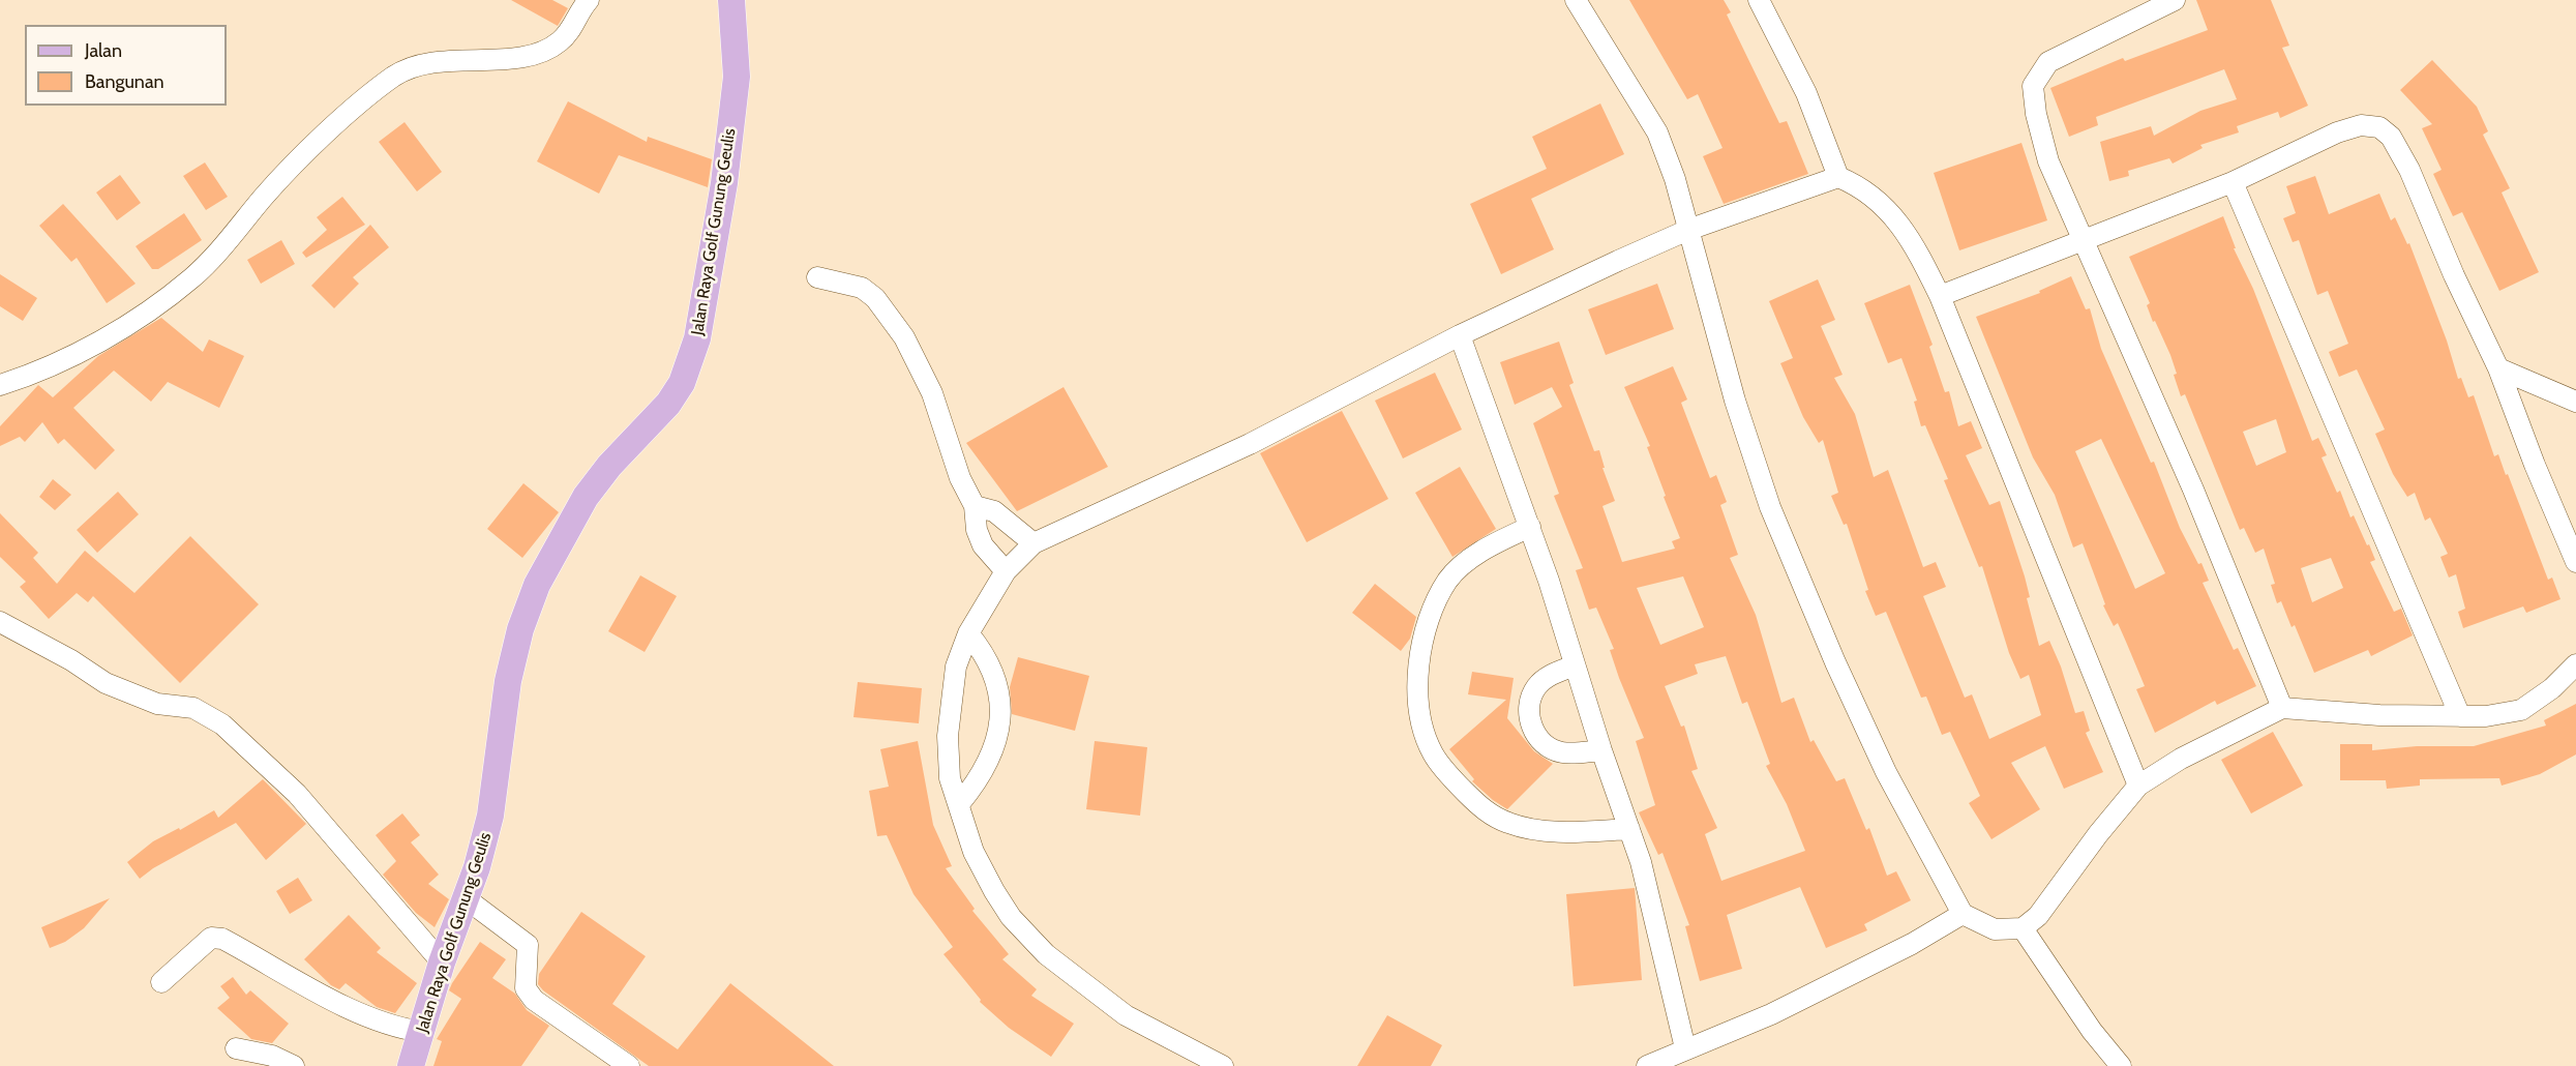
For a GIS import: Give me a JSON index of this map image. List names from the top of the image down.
{
  "streets": {
    "main road": ["Jalan Raya Golf Gunung Geulis"]
  },
  "legend": ["Jalan", "Bangunan"]
}
